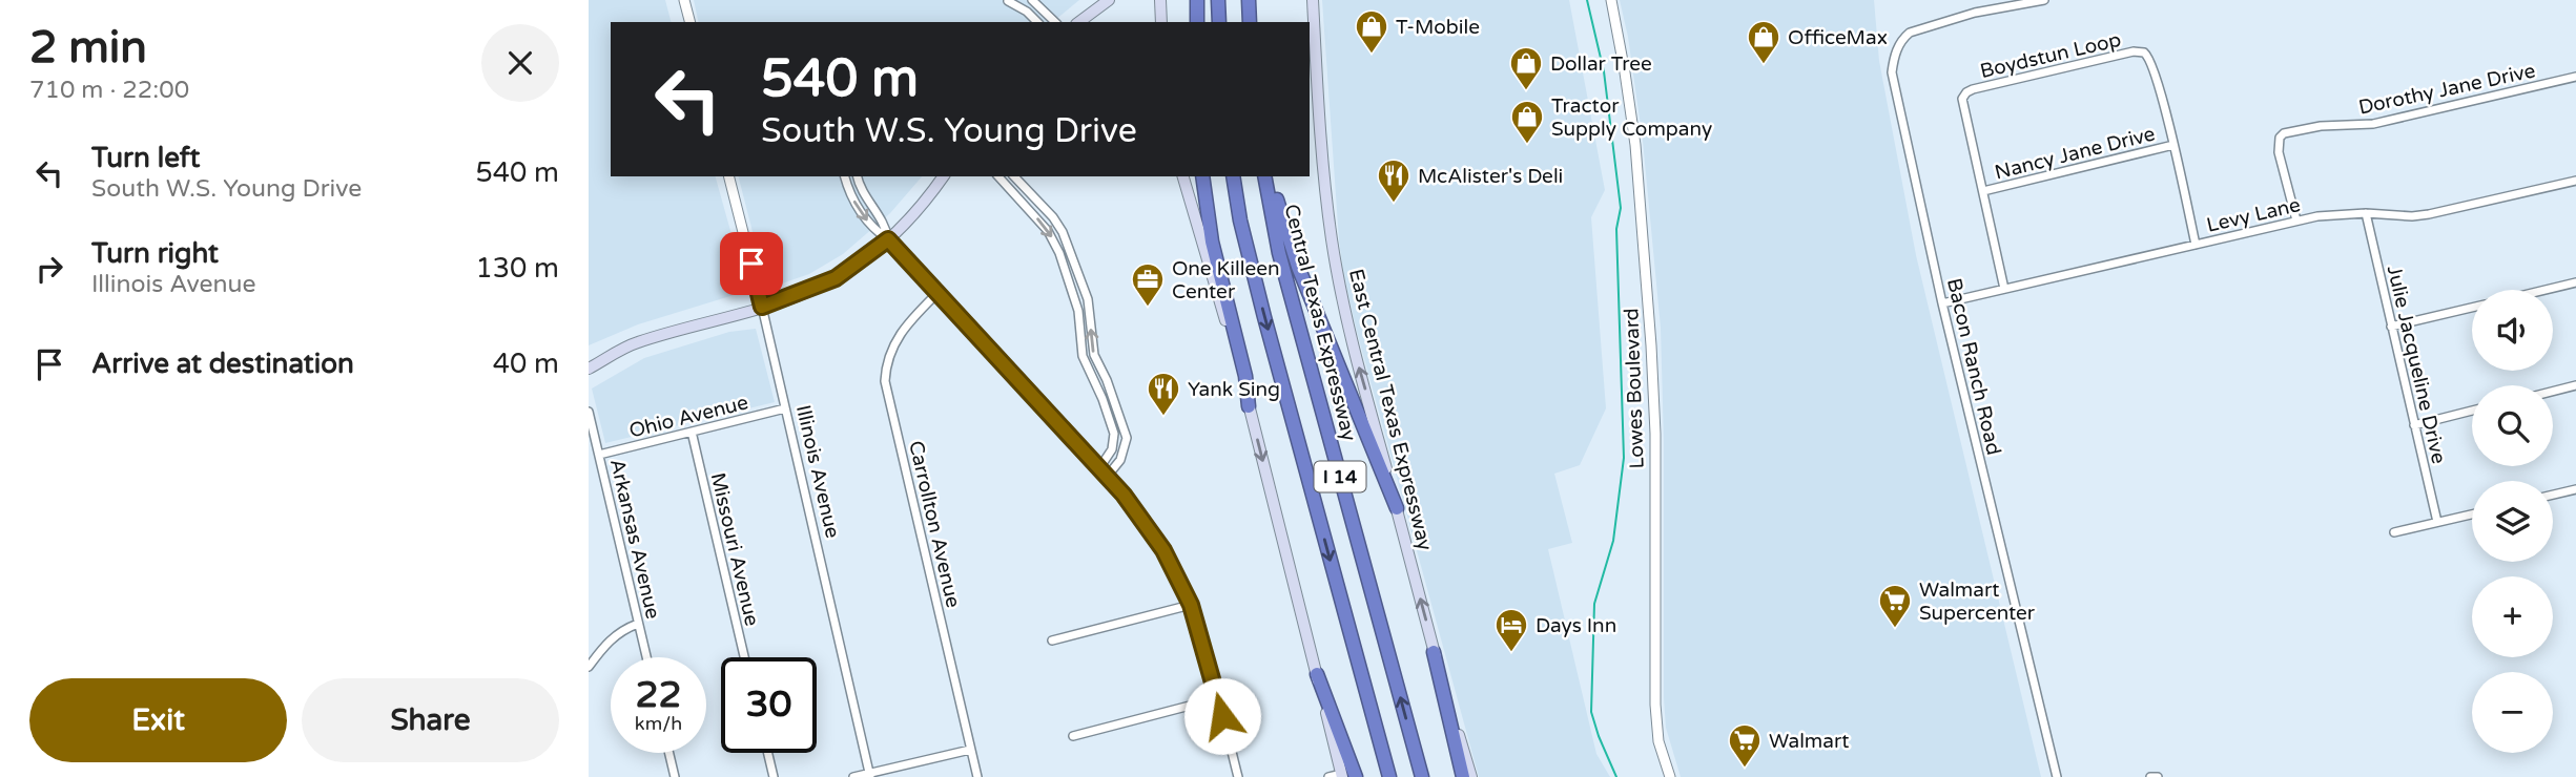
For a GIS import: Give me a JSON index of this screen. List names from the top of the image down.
{
  "streets": {
    "highway": ["Central Texas Expressway", "I 14"],
    "main road": ["East Central Texas Expressway"],
    "street": [
      "Boydstun Loop",
      "Dorothy Jane Drive",
      "Nancy Jane Drive",
      "Levy Lane",
      "Julie Jacqueline Drive",
      "Bacon Ranch Road",
      "Lowes Boulevard",
      "Ohio Avenue",
      "Illinois Avenue",
      "Carrollton Avenue",
      "Arkansas Avenue",
      "Missouri Avenue"
    ]
  },
  "crossings": [
    ["Boydstun Loop", "Nancy Jane Drive"],
    ["Boydstun Loop", "Levy Lane"],
    ["Dorothy Jane Drive", "Levy Lane"],
    ["Levy Lane", "Julie Jacqueline Drive"],
    ["Levy Lane", "Bacon Ranch Road"],
    ["Ohio Avenue", "Illinois Avenue"],
    ["Ohio Avenue", "Arkansas Avenue"],
    ["Ohio Avenue", "Missouri Avenue"]
  ],
  "one_way": ["East Central Texas Expressway"],
  "places": {
    "shop": [
      "T-Mobile",
      "OfficeMax",
      "Dollar Tree",
      "Tractor Supply Company"
    ],
    "restaurant": ["McAlister's Deli", "Yank Sing"],
    "office": ["One Killeen Center"],
    "supermarket": ["Walmart Supercenter", "Walmart"],
    "hotel": ["Days Inn"]
  },
  "page": {
    "heading": ["2 min", "710 m · 22:00"],
    "turn": ["540 m", "South W.S. Young Drive"],
    "list": [
      {
        "name": "Turn left",
        "note": "South W.S. Young Drive",
        "value": "540 m"
      },
      {
        "name": "Turn right",
        "note": "Illinois Avenue",
        "value": "130 m"
      },
      {
        "name": "Arrive at destination",
        "value": "40 m"
      }
    ],
    "map_buttons": ["+", "−"],
    "speed": "22 km/h",
    "limit": "30",
    "buttons": ["Exit", "Share"]
  }
}
